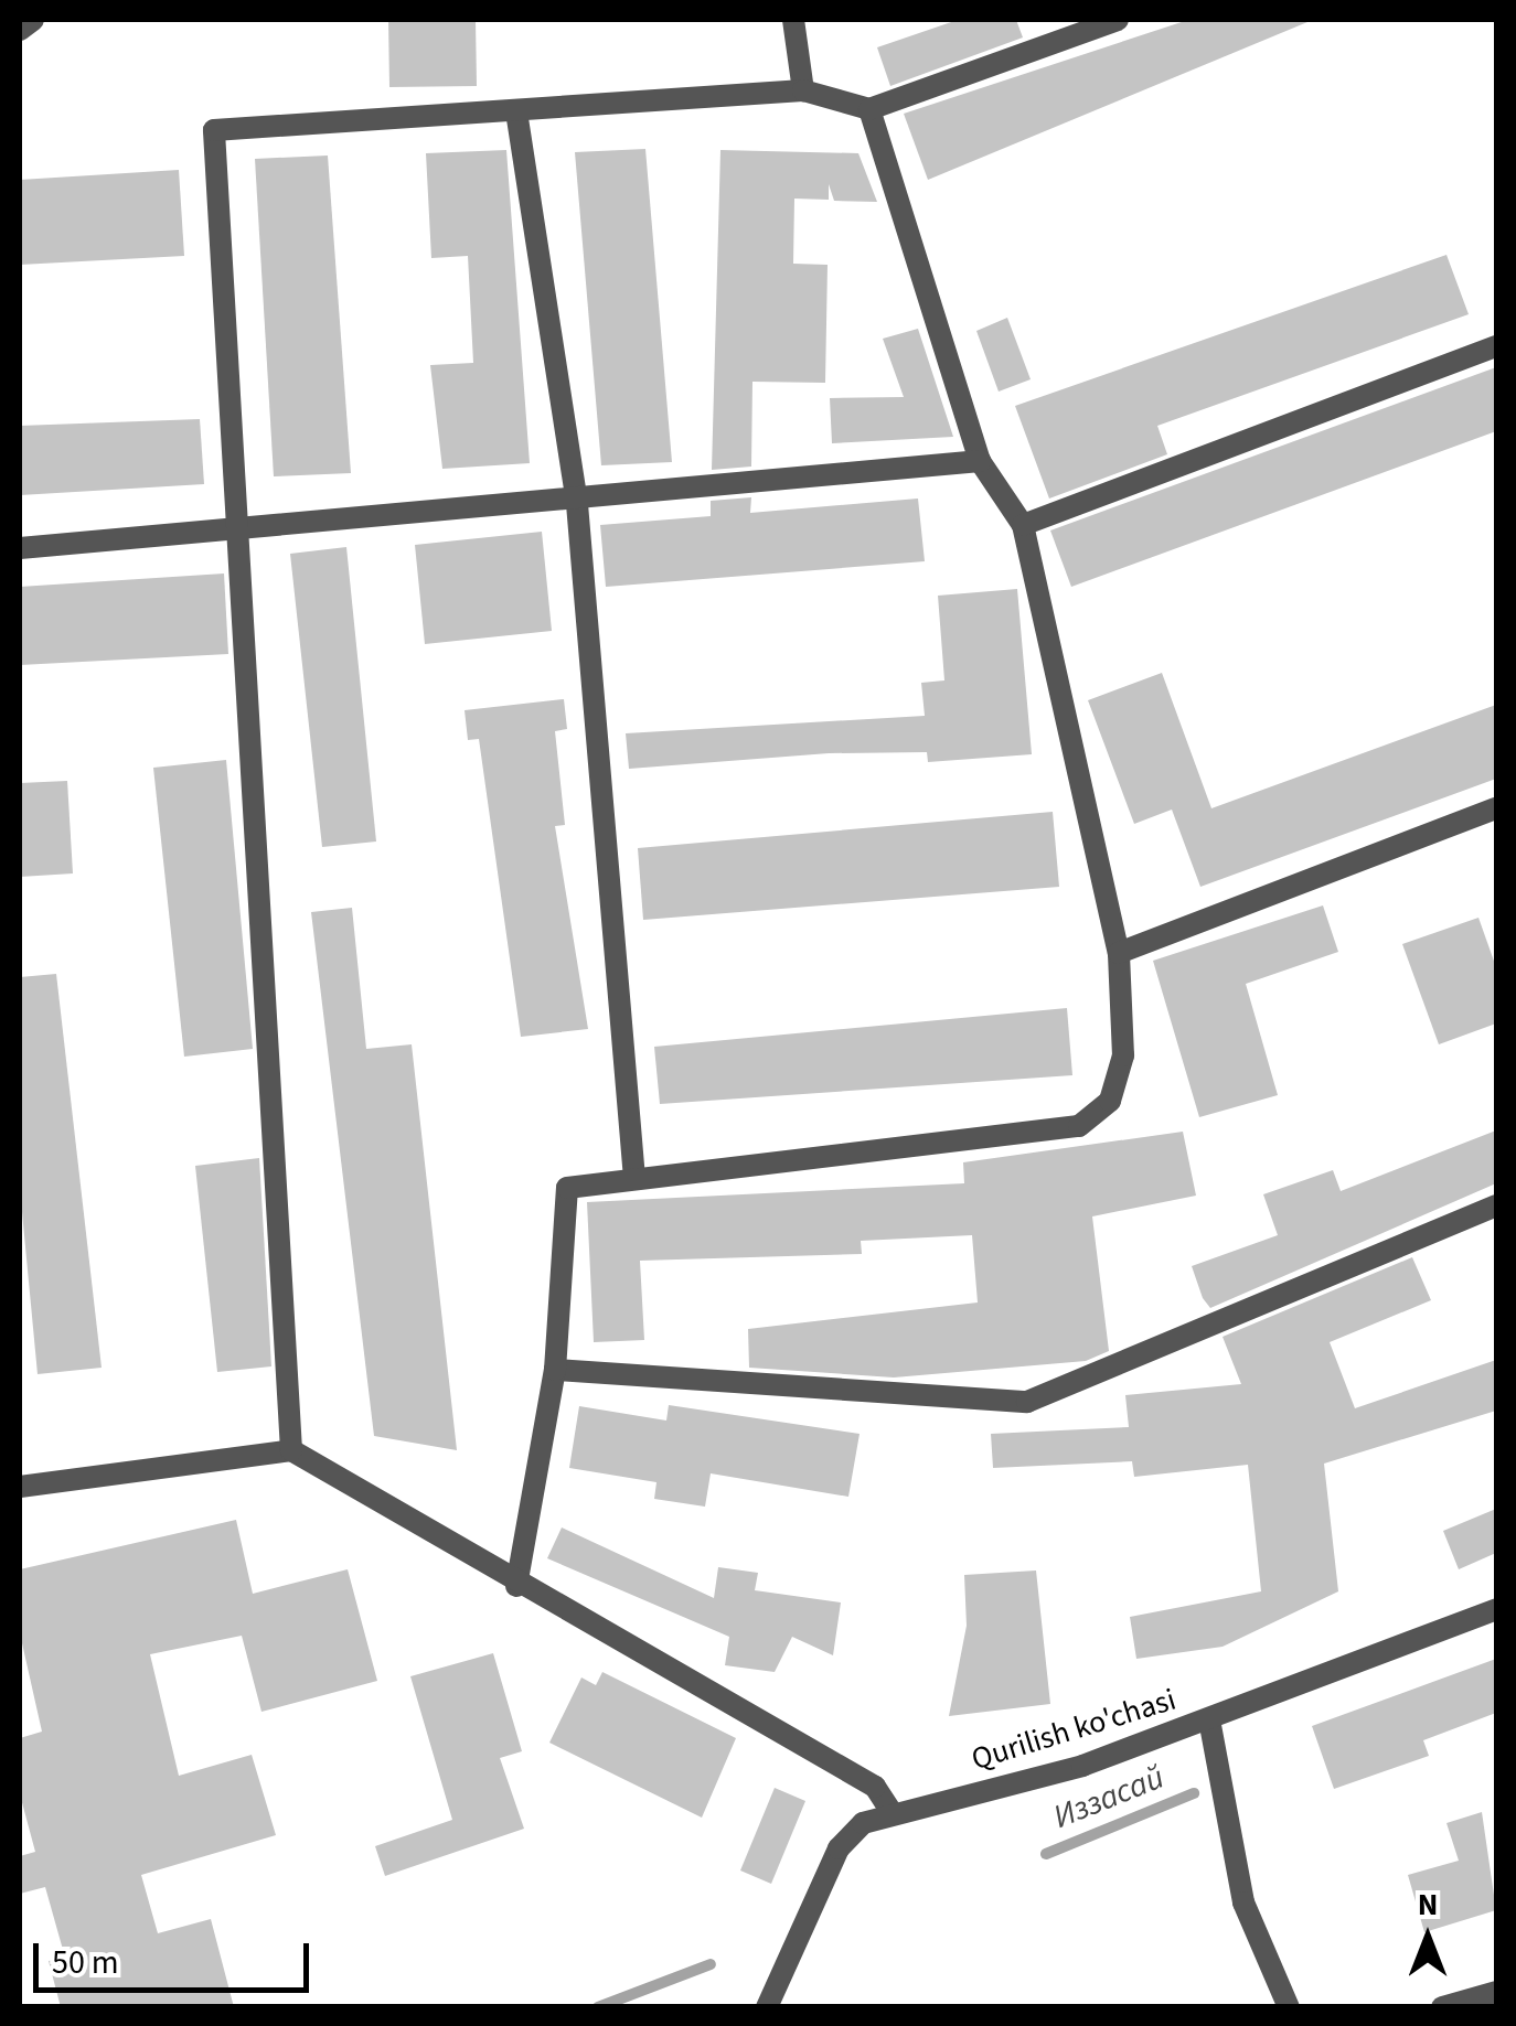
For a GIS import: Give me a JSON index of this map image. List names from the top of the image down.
{
  "streets": {
    "street": ["Qurilish ko'chasi"]
  },
  "water": ["Иззасай"],
  "scale_bar": "50 m",
  "north": "top"
}
